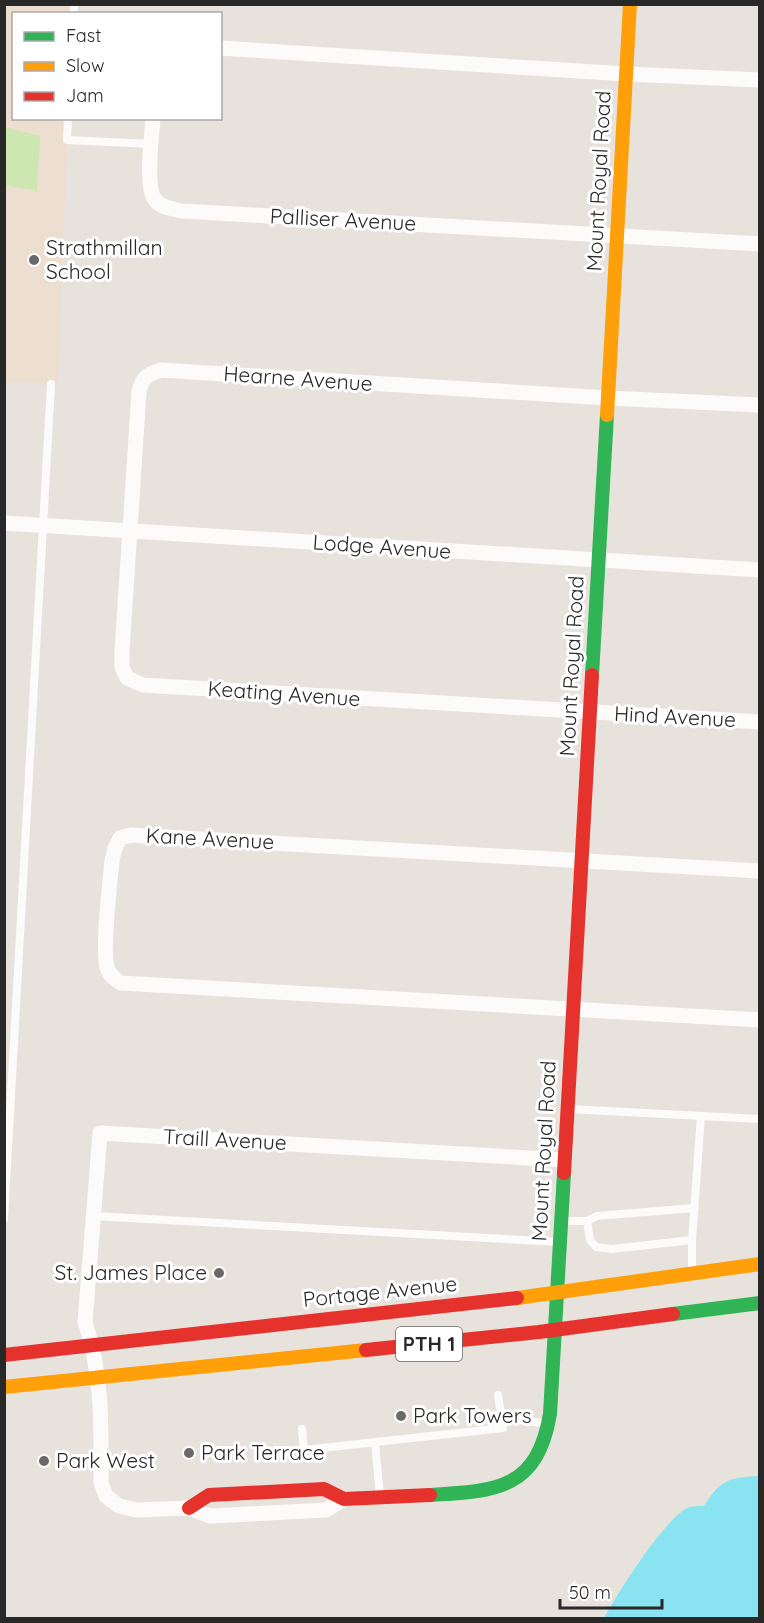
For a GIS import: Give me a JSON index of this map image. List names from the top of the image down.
{
  "streets": {
    "main road": ["Mount Royal Road", "Portage Avenue", "PTH 1"],
    "street": [
      "Palliser Avenue",
      "Hearne Avenue",
      "Lodge Avenue",
      "Keating Avenue",
      "Hind Avenue",
      "Kane Avenue",
      "Traill Avenue"
    ]
  },
  "crossings": [
    ["Mount Royal Road", "Palliser Avenue"],
    ["Mount Royal Road", "Hearne Avenue"],
    ["Mount Royal Road", "Lodge Avenue"],
    ["Mount Royal Road", "Keating Avenue"],
    ["Mount Royal Road", "Hind Avenue"],
    ["Mount Royal Road", "Kane Avenue"],
    ["Mount Royal Road", "Traill Avenue"],
    ["Mount Royal Road", "Portage Avenue"],
    ["Mount Royal Road", "PTH 1"],
    ["Hearne Avenue", "Lodge Avenue"],
    ["Hearne Avenue", "Keating Avenue"],
    ["Lodge Avenue", "Keating Avenue"],
    ["Keating Avenue", "Hind Avenue"],
    ["Traill Avenue", "Portage Avenue"],
    ["Traill Avenue", "PTH 1"]
  ],
  "places": [
    "Strathmillan School",
    "St. James Place",
    "Park Towers",
    "Park Terrace",
    "Park West"
  ],
  "legend": ["Fast", "Slow", "Jam"],
  "scale_bar": "50 m"
}
